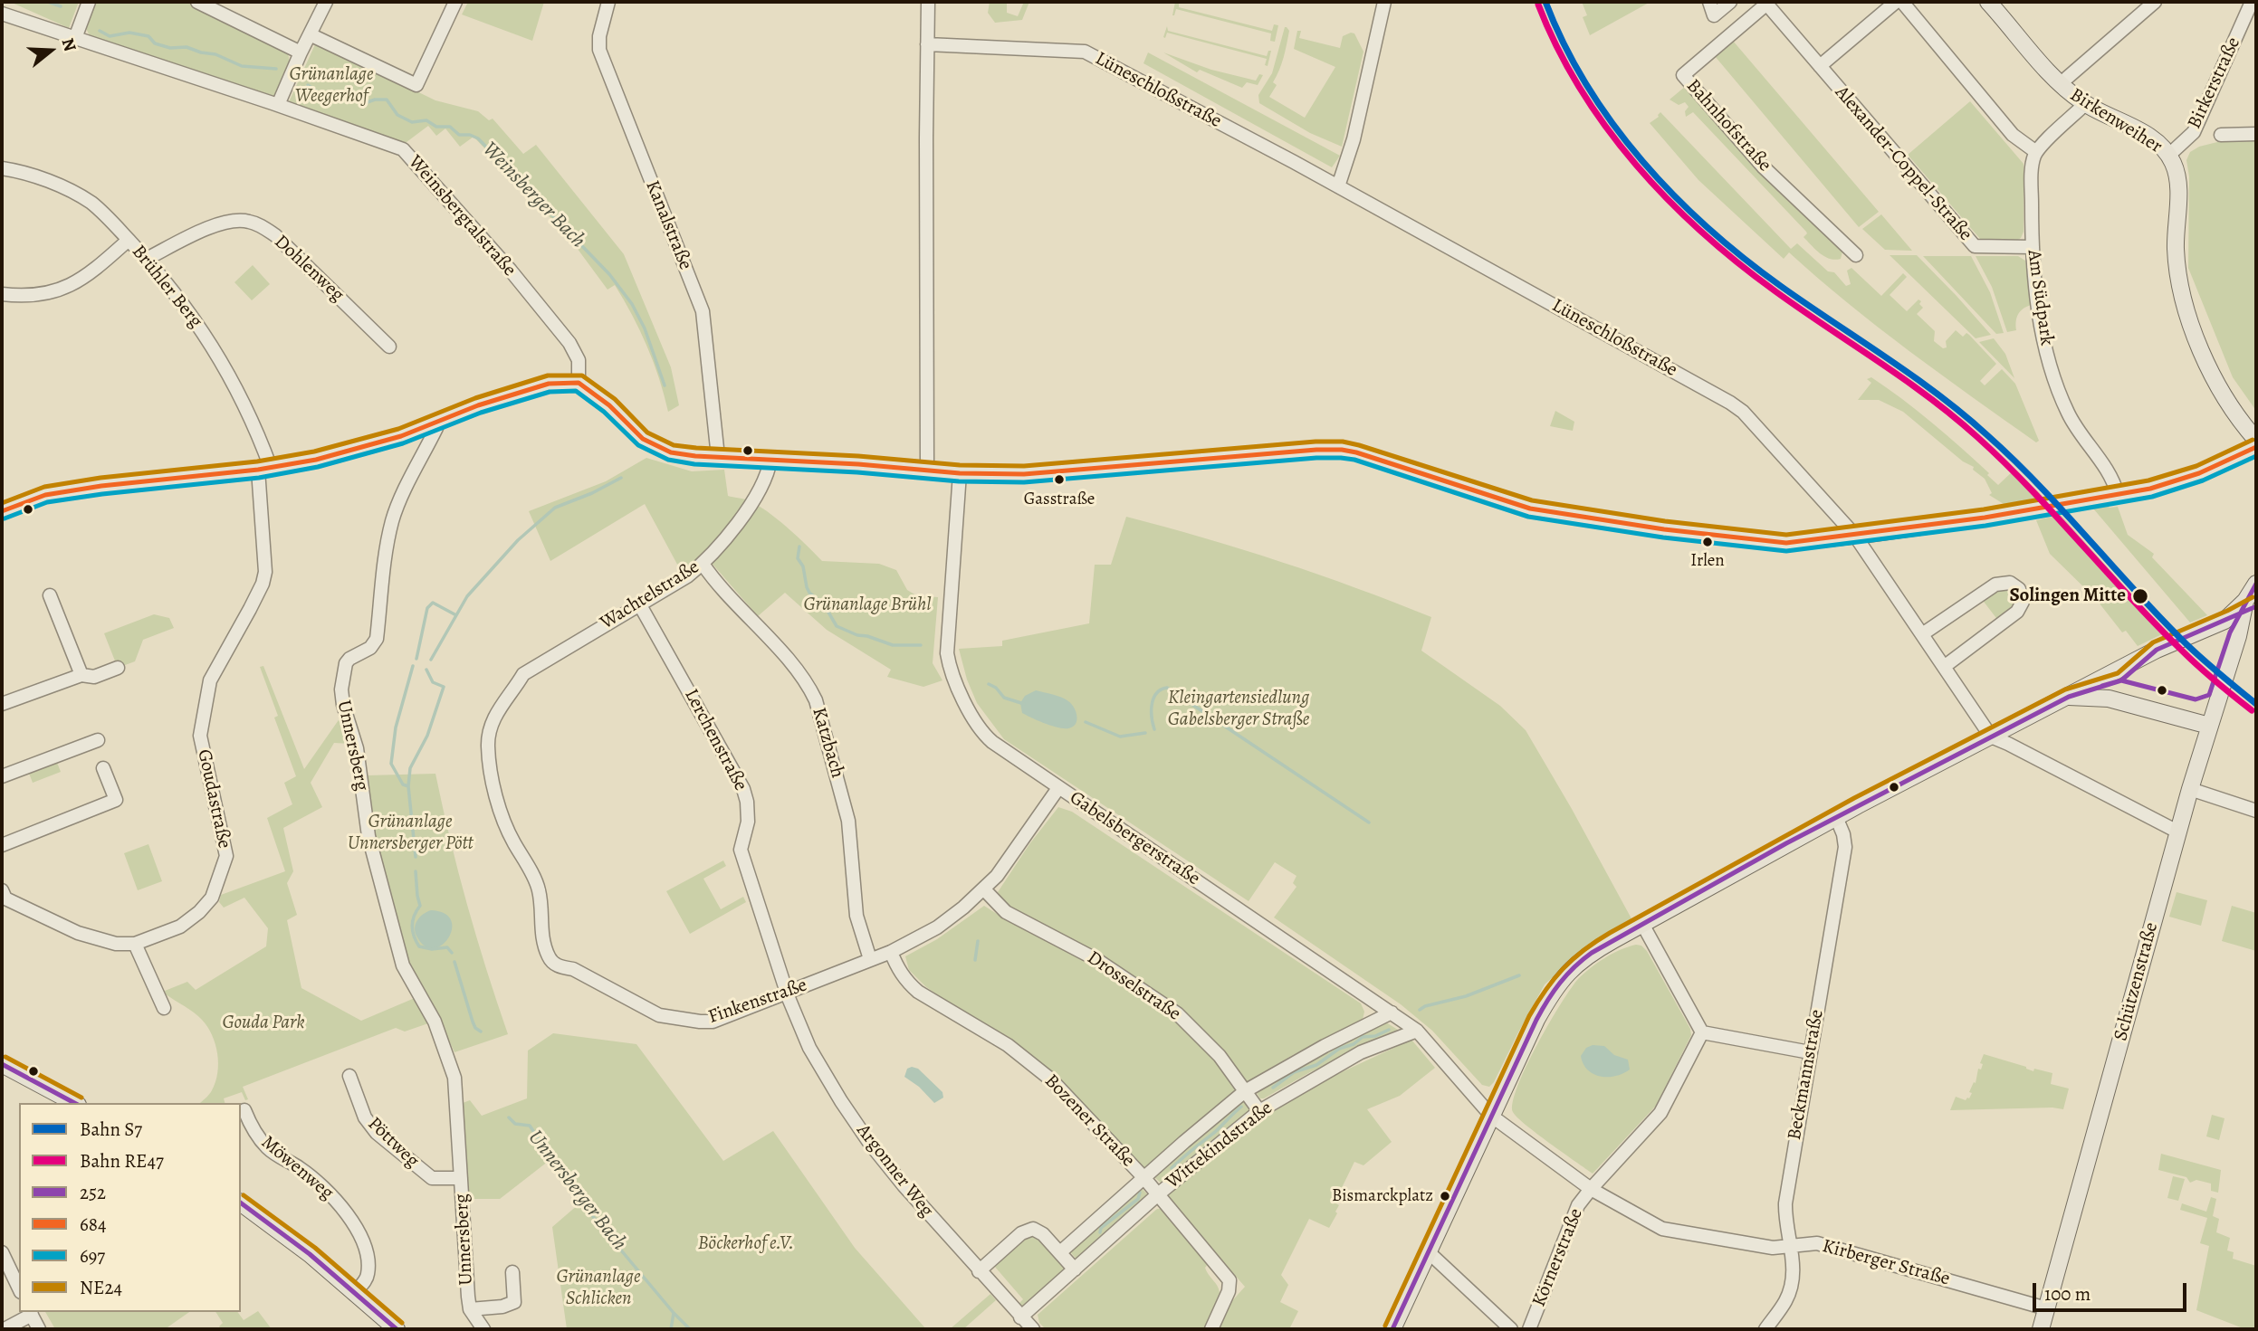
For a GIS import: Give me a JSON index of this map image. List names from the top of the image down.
{
  "streets": {
    "main road": ["Birkenweiher", "Schützenstraße"],
    "street": [
      "Birkerstraße",
      "Lüneschloßstraße",
      "Bahnhofstraße",
      "Alexander-Coppel-Straße",
      "Weinsbergtalstraße",
      "Kanalstraße",
      "Dohlenweg",
      "Brühler Berg",
      "Am Südpark",
      "Wachtelstraße",
      "Lerchenstraße",
      "Katzbach",
      "Unnersberg",
      "Goudastraße",
      "Gabelsbergerstraße",
      "Drosselstraße",
      "Finkenstraße",
      "Beckmannstraße",
      "Bozener Straße",
      "Pöttweg",
      "Wittekindstraße",
      "Möwenweg",
      "Argonner Weg",
      "Körnerstraße",
      "Kirberger Straße"
    ]
  },
  "crossings": [
    ["Birkerstraße", "Birkenweiher"],
    ["Bahnhofstraße", "Alexander-Coppel-Straße"],
    ["Alexander-Coppel-Straße", "Am Südpark"],
    ["Dohlenweg", "Brühler Berg"],
    ["Brühler Berg", "Goudastraße"],
    ["Wachtelstraße", "Lerchenstraße"],
    ["Wachtelstraße", "Katzbach"],
    ["Wachtelstraße", "Finkenstraße"],
    ["Lerchenstraße", "Finkenstraße"],
    ["Lerchenstraße", "Argonner Weg"],
    ["Katzbach", "Finkenstraße"],
    ["Unnersberg", "Pöttweg"],
    ["Gabelsbergerstraße", "Finkenstraße"],
    ["Gabelsbergerstraße", "Wittekindstraße"],
    ["Gabelsbergerstraße", "Kirberger Straße"],
    ["Schützenstraße", "Kirberger Straße"],
    ["Drosselstraße", "Finkenstraße"],
    ["Drosselstraße", "Wittekindstraße"],
    ["Finkenstraße", "Bozener Straße"],
    ["Finkenstraße", "Argonner Weg"],
    ["Beckmannstraße", "Kirberger Straße"],
    ["Bozener Straße", "Wittekindstraße"],
    ["Wittekindstraße", "Argonner Weg"],
    ["Körnerstraße", "Kirberger Straße"]
  ],
  "water": ["Weinsberger Bach", "Unnersberger Bach"],
  "parks": [
    "Grünanlage Weegerhof",
    "Grünanlage Brühl",
    "Kleingartensiedlung Gabelsberger Straße",
    "Grünanlage Unnersberger Pött",
    "Gouda Park",
    "Böckerhof e.V.",
    "Grünanlage Schlicken"
  ],
  "places": [
    "Gasstraße",
    "Irlen",
    "Solingen Mitte",
    "Bismarckplatz"
  ],
  "lines": [
    "rail line S7",
    "rail line RE47",
    "transit line NE24",
    "transit line 684",
    "transit line 697",
    "transit line 252"
  ],
  "legend": [
    "Bahn S7",
    "Bahn RE47",
    "252",
    "684",
    "697",
    "NE24"
  ],
  "scale_bar": "100 m",
  "north": "right"
}
